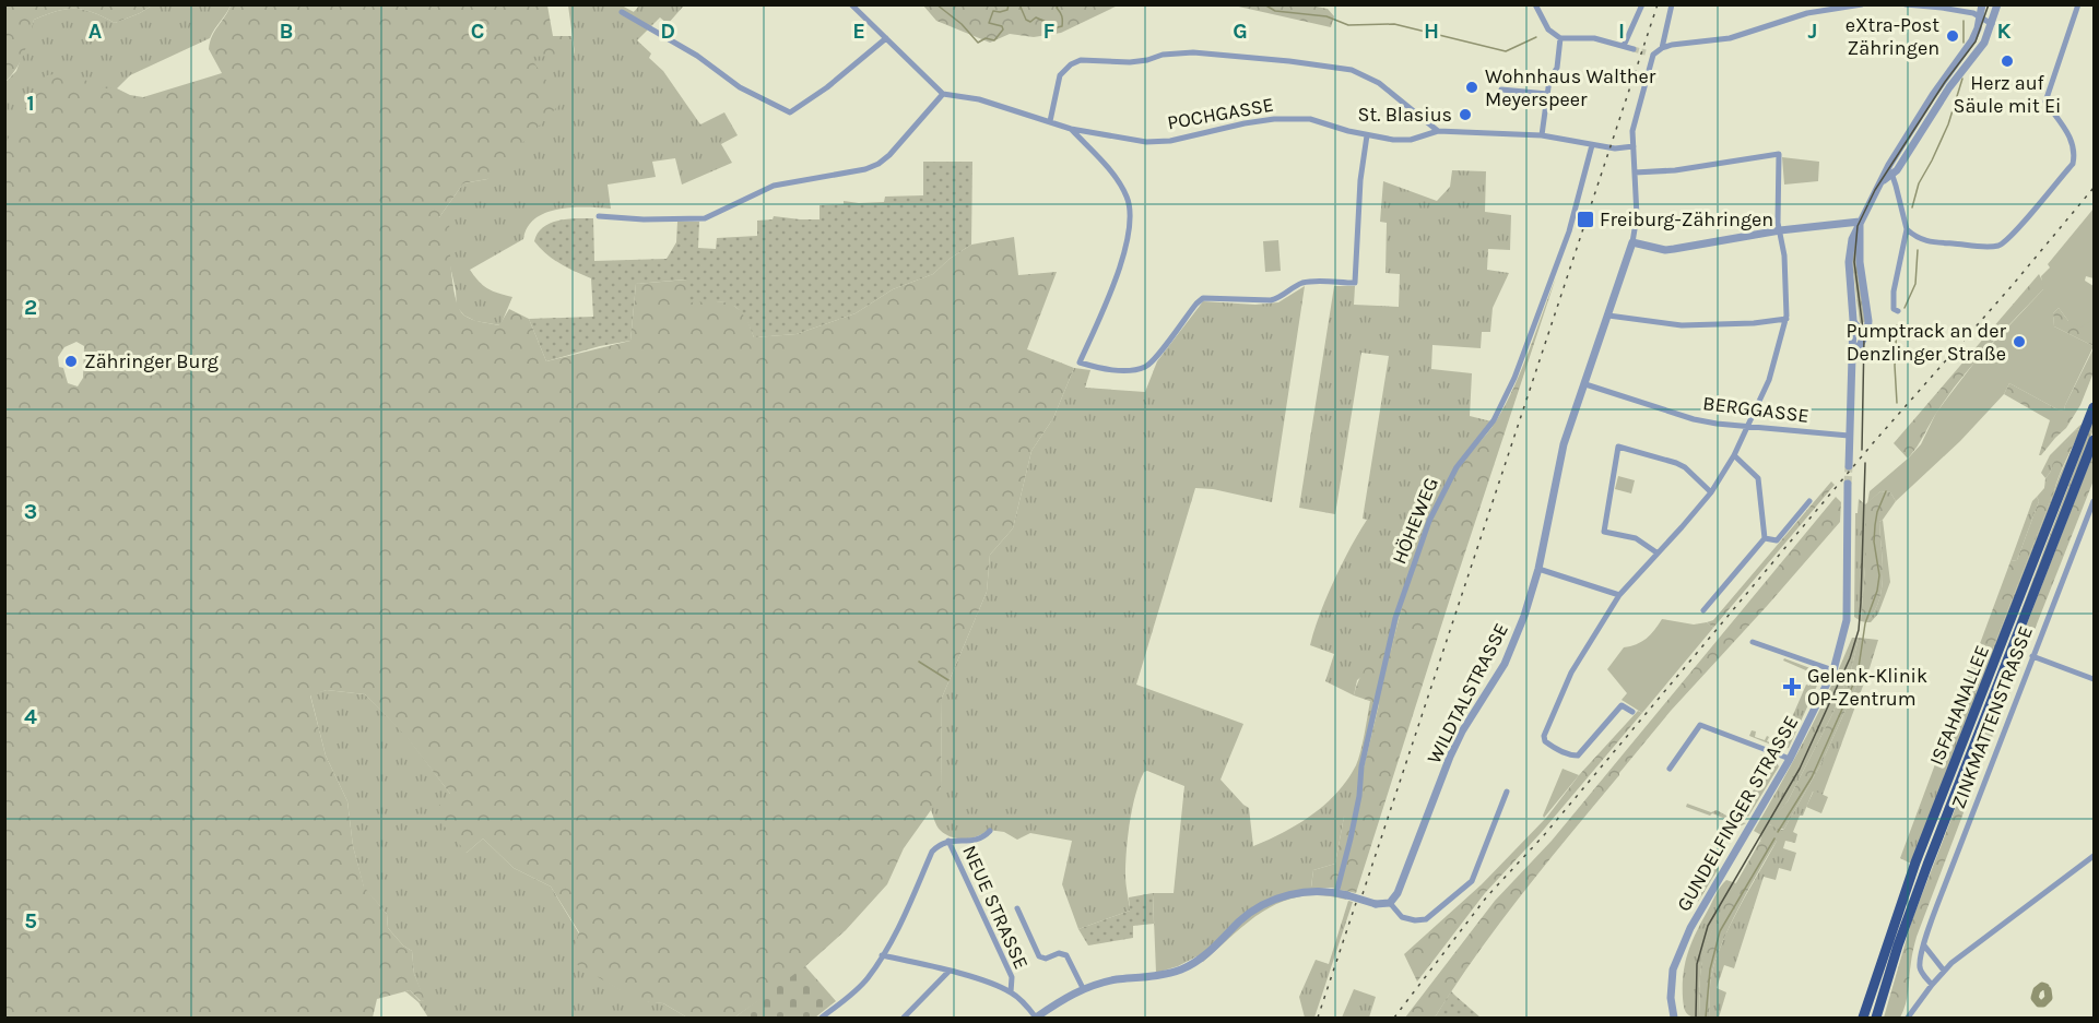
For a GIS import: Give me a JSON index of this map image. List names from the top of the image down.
{
  "streets": {
    "highway": ["ISFAHANALLEE"],
    "street": [
      "POCHGASSE",
      "BERGGASSE",
      "HÖHEWEG",
      "WILDTALSTRASSE",
      "ZINKMATTENSTRASSE",
      "GUNDELFINGER STRASSE",
      "NEUE STRASSE"
    ]
  },
  "crossings": [
    ["POCHGASSE", "HÖHEWEG"],
    ["POCHGASSE", "WILDTALSTRASSE"],
    ["BERGGASSE", "WILDTALSTRASSE"]
  ],
  "places": {
    "other": [
      "eXtra-Post Zähringen",
      "Herz auf Säule mit Ei",
      "Wohnhaus Walther Meyerspeer",
      "St. Blasius",
      "Pumptrack an der Denzlinger Straße",
      "Zähringer Burg"
    ],
    "transit": ["Freiburg-Zähringen"],
    "health": ["Gelenk-Klinik OP-Zentrum"]
  },
  "grid": {
    "columns": [
      "A",
      "B",
      "C",
      "D",
      "E",
      "F",
      "G",
      "H",
      "I",
      "J",
      "K"
    ],
    "rows": [
      "1",
      "2",
      "3",
      "4",
      "5"
    ]
  }
}
